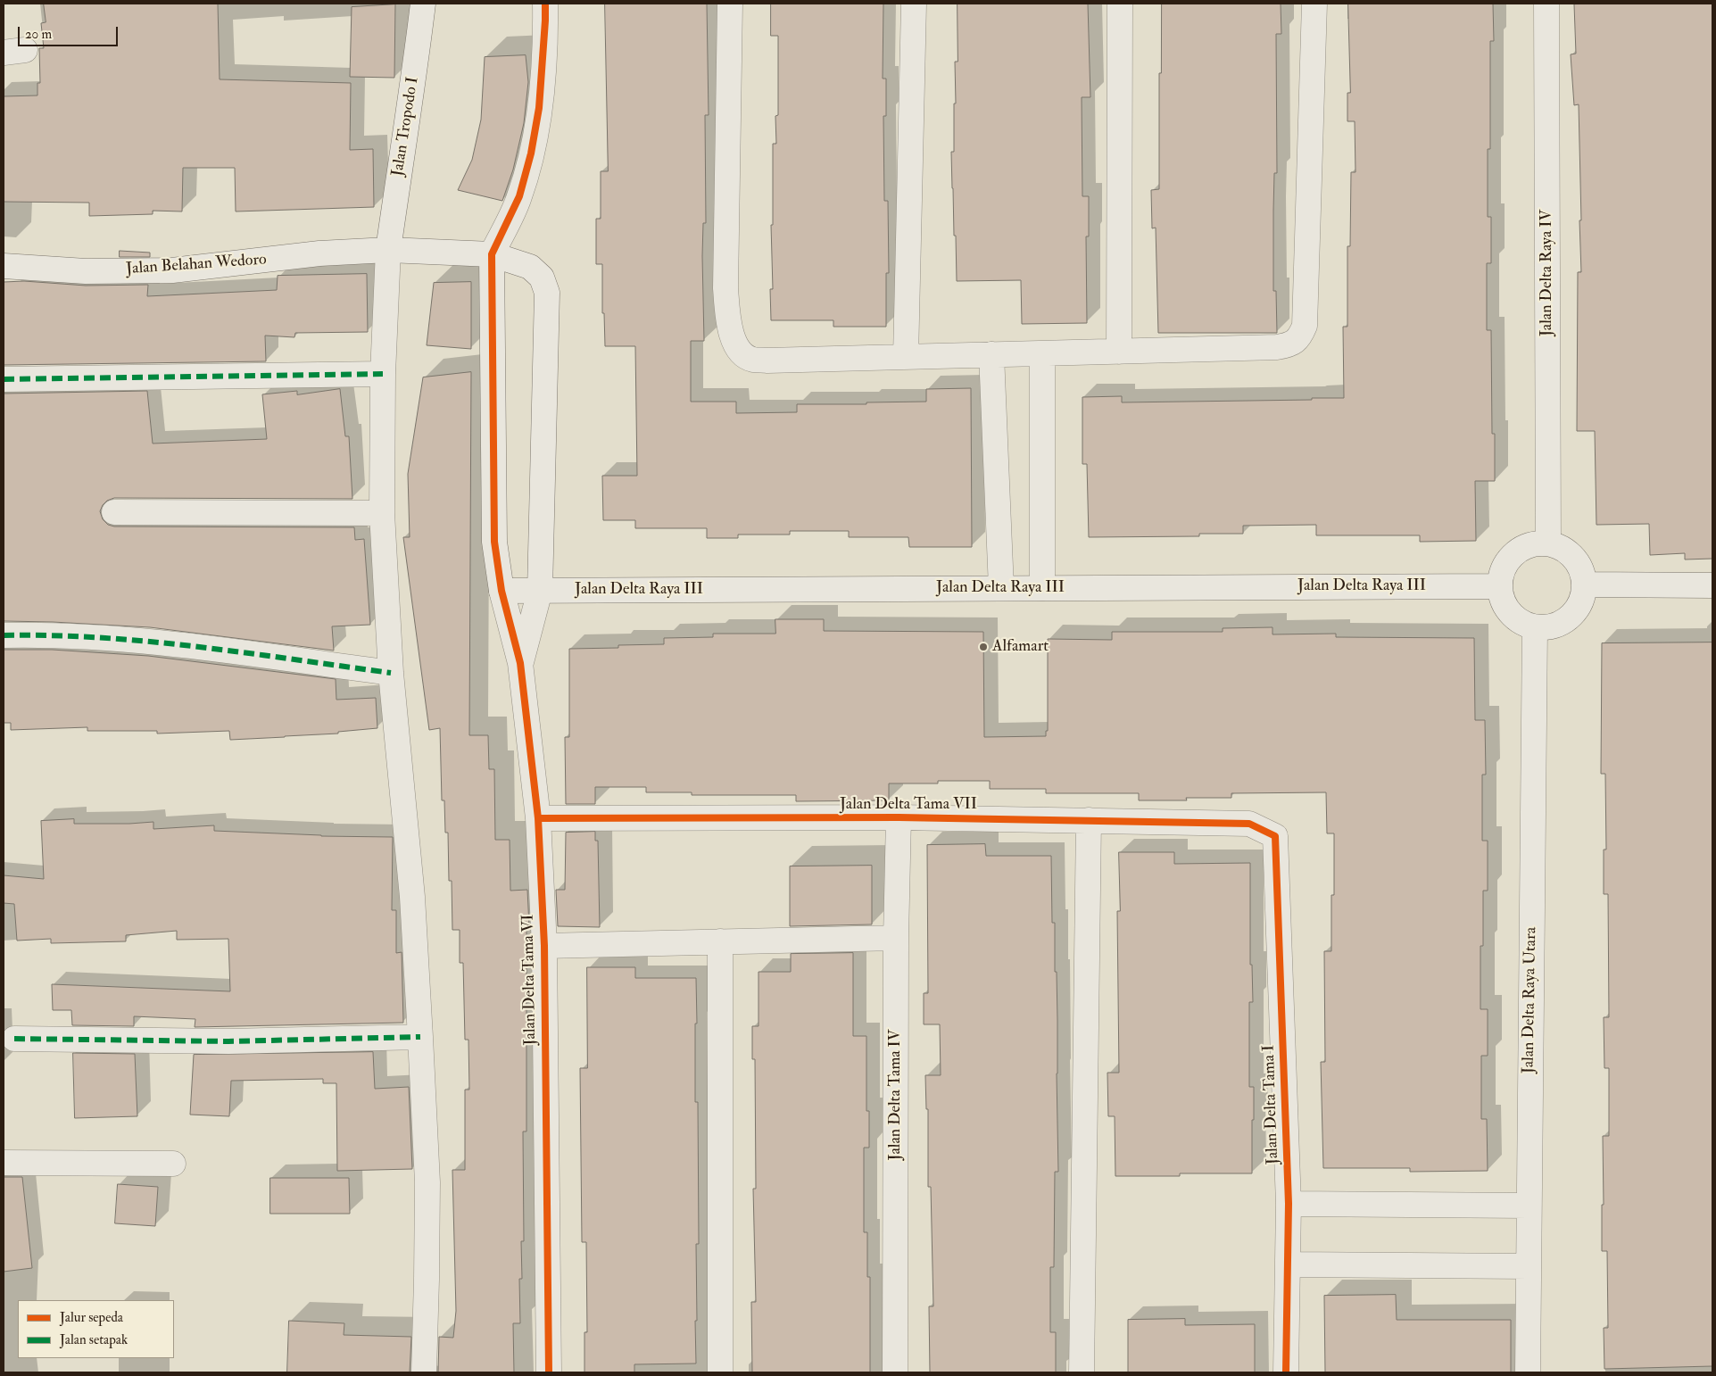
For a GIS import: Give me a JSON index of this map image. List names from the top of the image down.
{
  "streets": {
    "street": [
      "Jalan Tropodo I",
      "Jalan Belahan Wedoro",
      "Jalan Delta Raya IV",
      "Jalan Delta Raya III",
      "Jalan Delta Tama VII",
      "Jalan Delta Tama VI",
      "Jalan Delta Raya Utara",
      "Jalan Delta Tama IV",
      "Jalan Delta Tama I"
    ]
  },
  "crossings": [
    ["Jalan Tropodo I", "Jalan Belahan Wedoro"],
    ["Jalan Belahan Wedoro", "Jalan Delta Tama VI"],
    ["Jalan Delta Raya IV", "Jalan Delta Raya III"],
    ["Jalan Delta Raya IV", "Jalan Delta Raya Utara"],
    ["Jalan Delta Raya III", "Jalan Delta Tama VI"],
    ["Jalan Delta Raya III", "Jalan Delta Raya Utara"],
    ["Jalan Delta Tama VII", "Jalan Delta Tama VI"],
    ["Jalan Delta Tama VII", "Jalan Delta Tama IV"],
    ["Jalan Delta Tama VII", "Jalan Delta Tama I"]
  ],
  "places": ["Alfamart"],
  "legend": ["Jalur sepeda", "Jalan setapak"],
  "scale_bar": "20 m"
}
